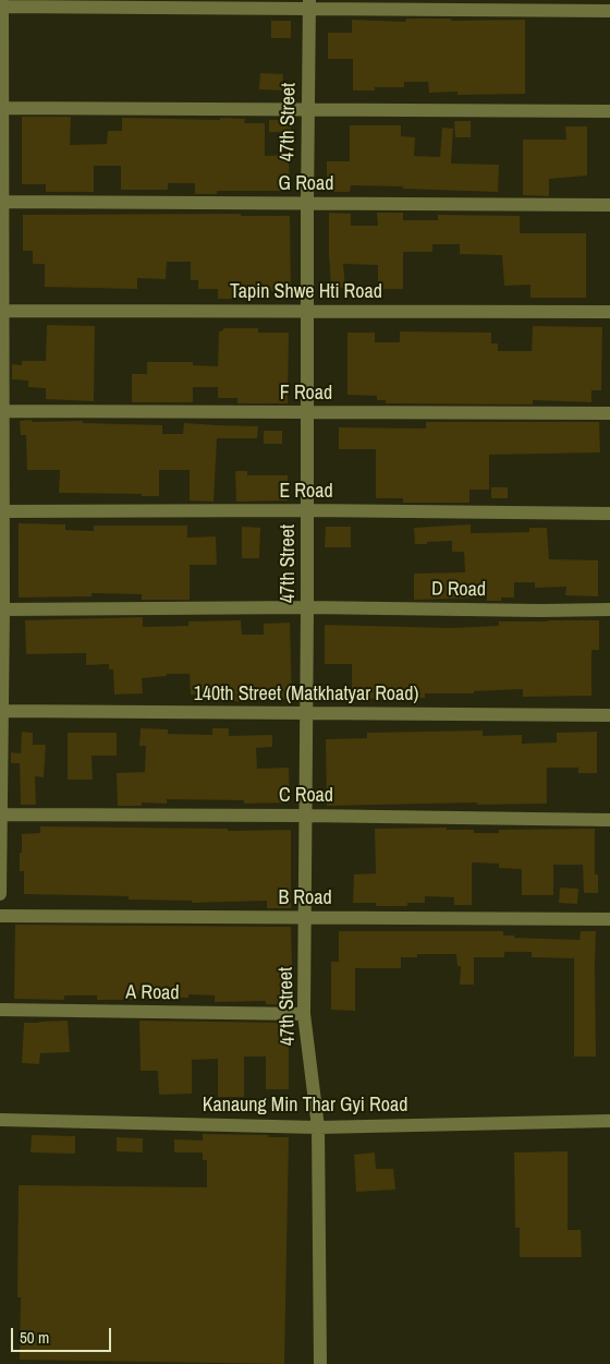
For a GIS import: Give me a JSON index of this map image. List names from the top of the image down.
{
  "streets": {
    "street": [
      "47th Street",
      "G Road",
      "Tapin Shwe Hti Road",
      "F Road",
      "E Road",
      "D Road",
      "140th Street (Matkhatyar Road)",
      "C Road",
      "B Road",
      "A Road",
      "Kanaung Min Thar Gyi Road"
    ]
  },
  "crossings": [
    ["47th Street", "G Road"],
    ["47th Street", "Tapin Shwe Hti Road"],
    ["47th Street", "F Road"],
    ["47th Street", "E Road"],
    ["47th Street", "D Road"],
    ["47th Street", "140th Street (Matkhatyar Road)"],
    ["47th Street", "C Road"],
    ["47th Street", "B Road"],
    ["47th Street", "A Road"],
    ["47th Street", "Kanaung Min Thar Gyi Road"]
  ],
  "scale_bar": "50 m"
}
